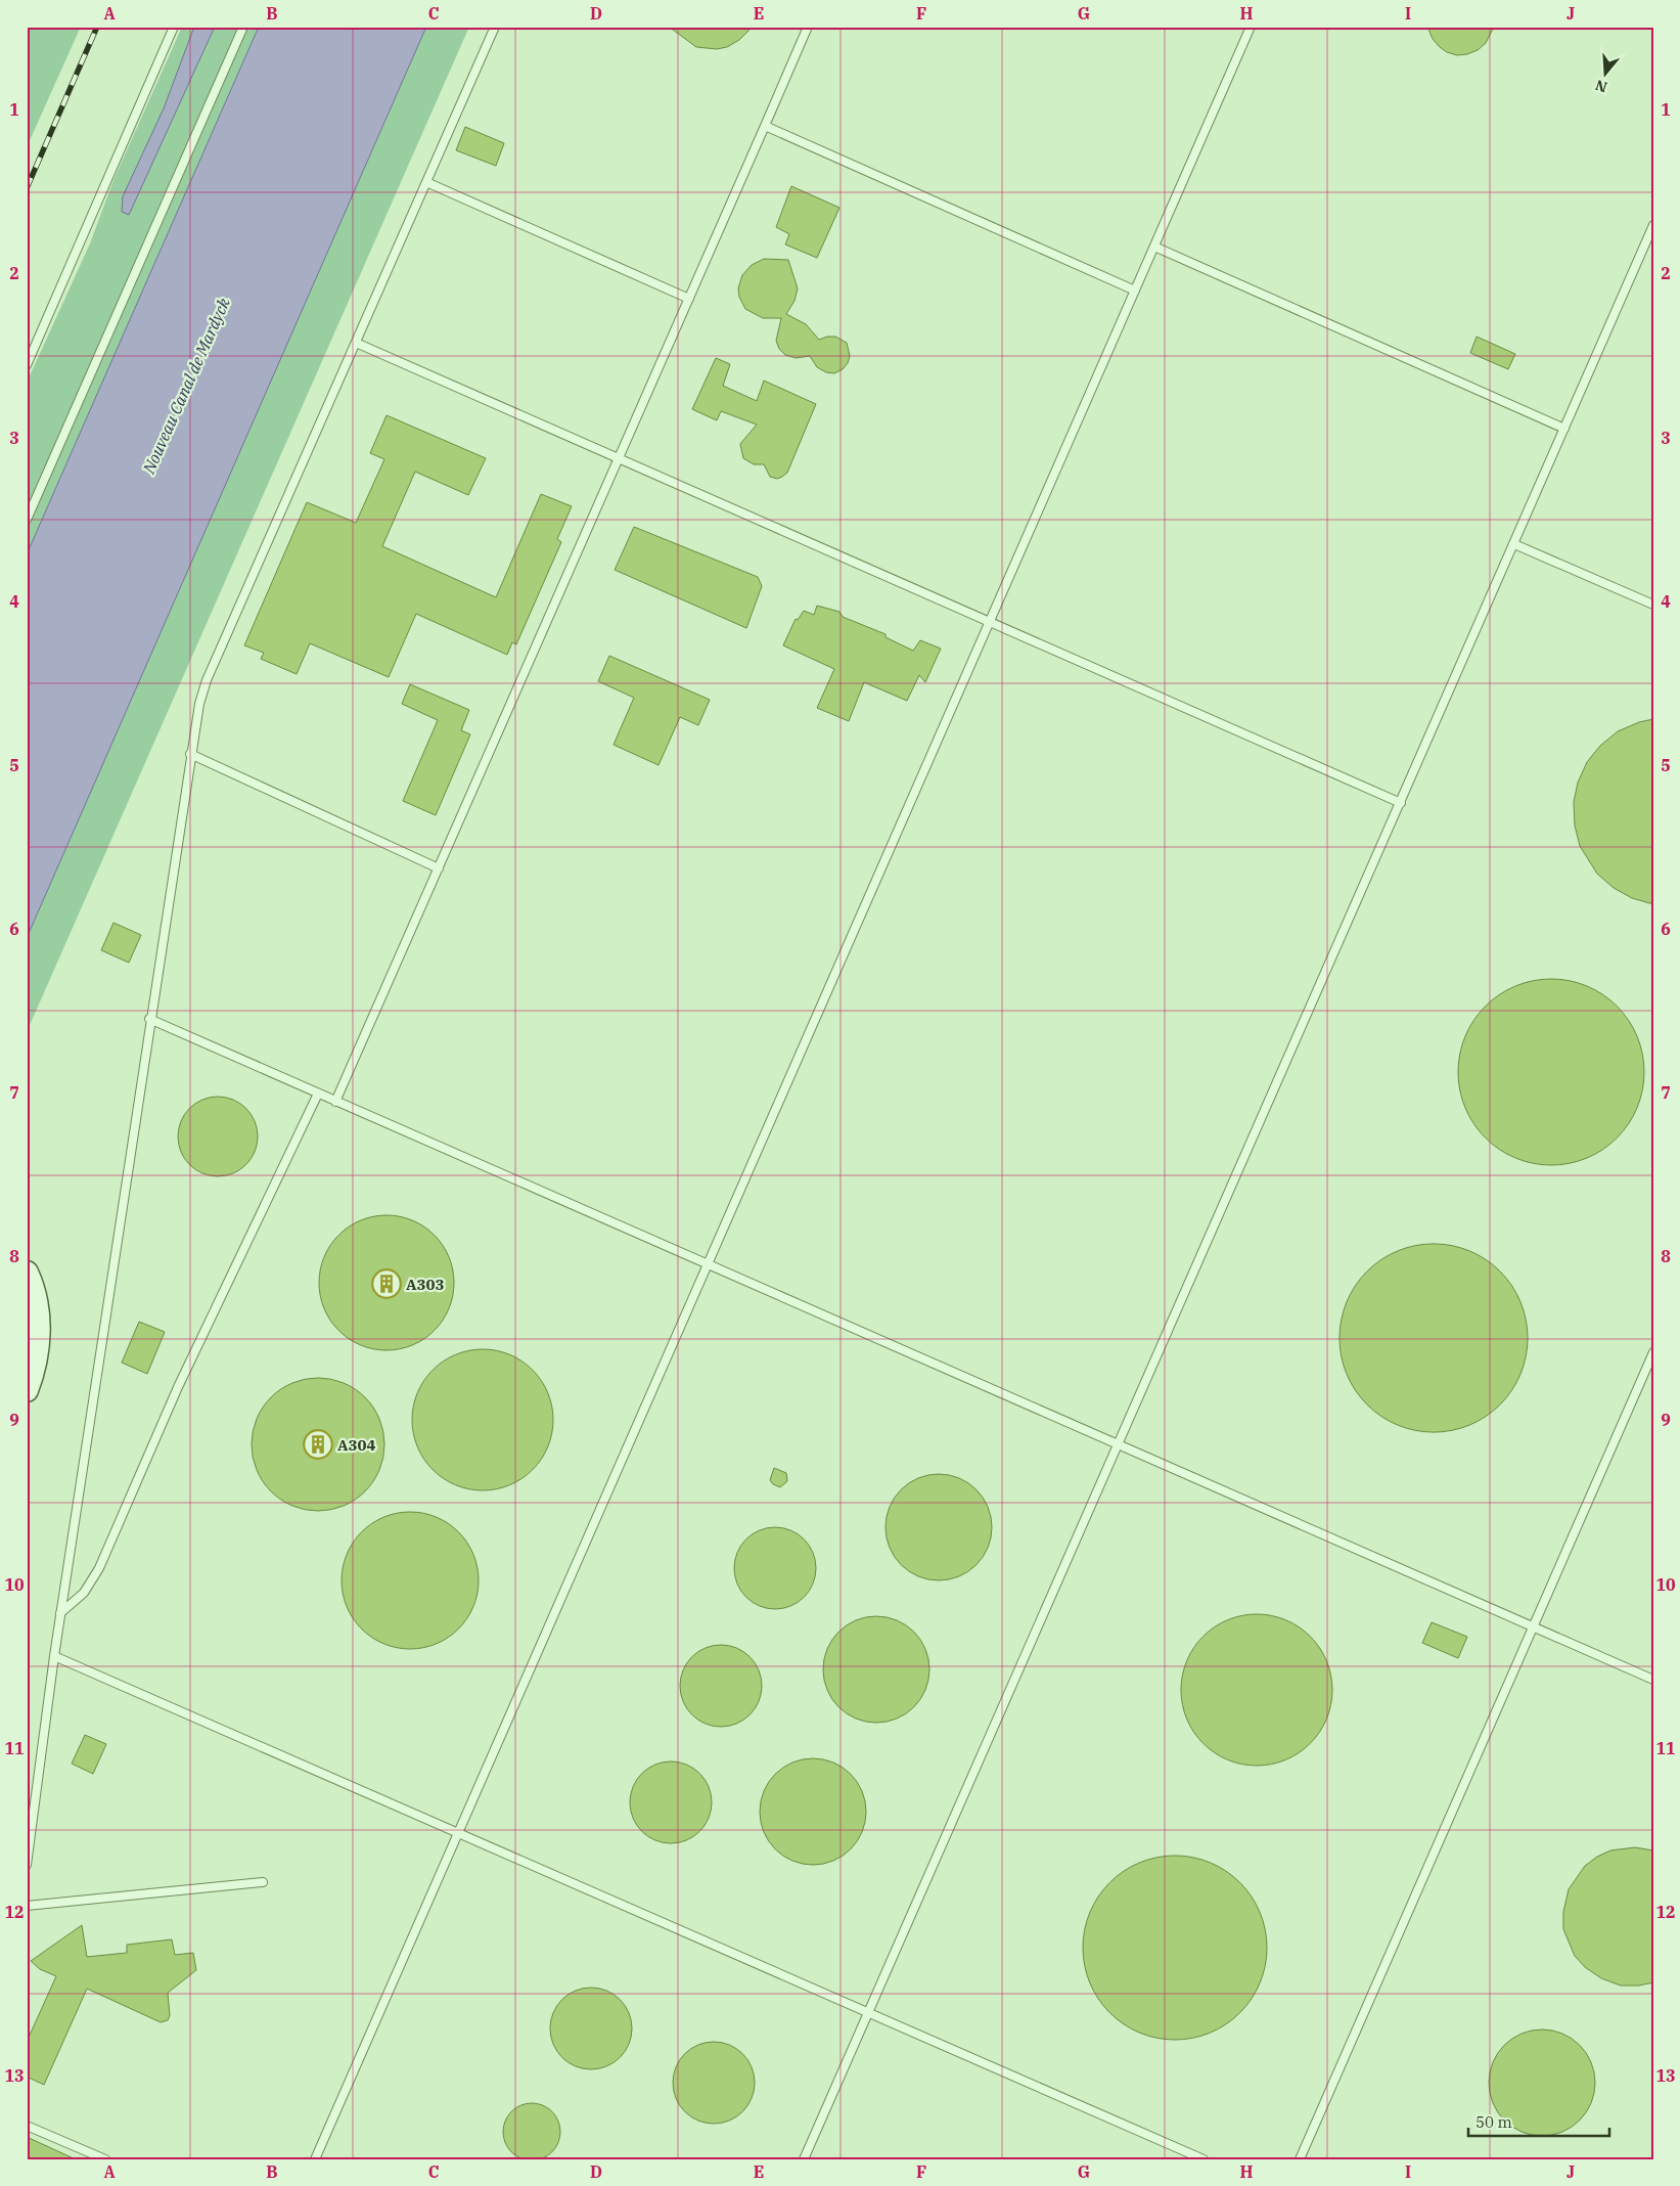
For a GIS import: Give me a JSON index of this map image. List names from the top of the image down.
{
  "water": ["Nouveau Canal de Mardyck"],
  "places": {
    "building": ["A303", "A304"]
  },
  "scale_bar": "50 m",
  "north": "bottom",
  "grid": {
    "columns": [
      "A",
      "B",
      "C",
      "D",
      "E",
      "F",
      "G",
      "H",
      "I",
      "J"
    ],
    "rows": [
      "1",
      "2",
      "3",
      "4",
      "5",
      "6",
      "7",
      "8",
      "9",
      "10",
      "11",
      "12",
      "13"
    ]
  }
}
